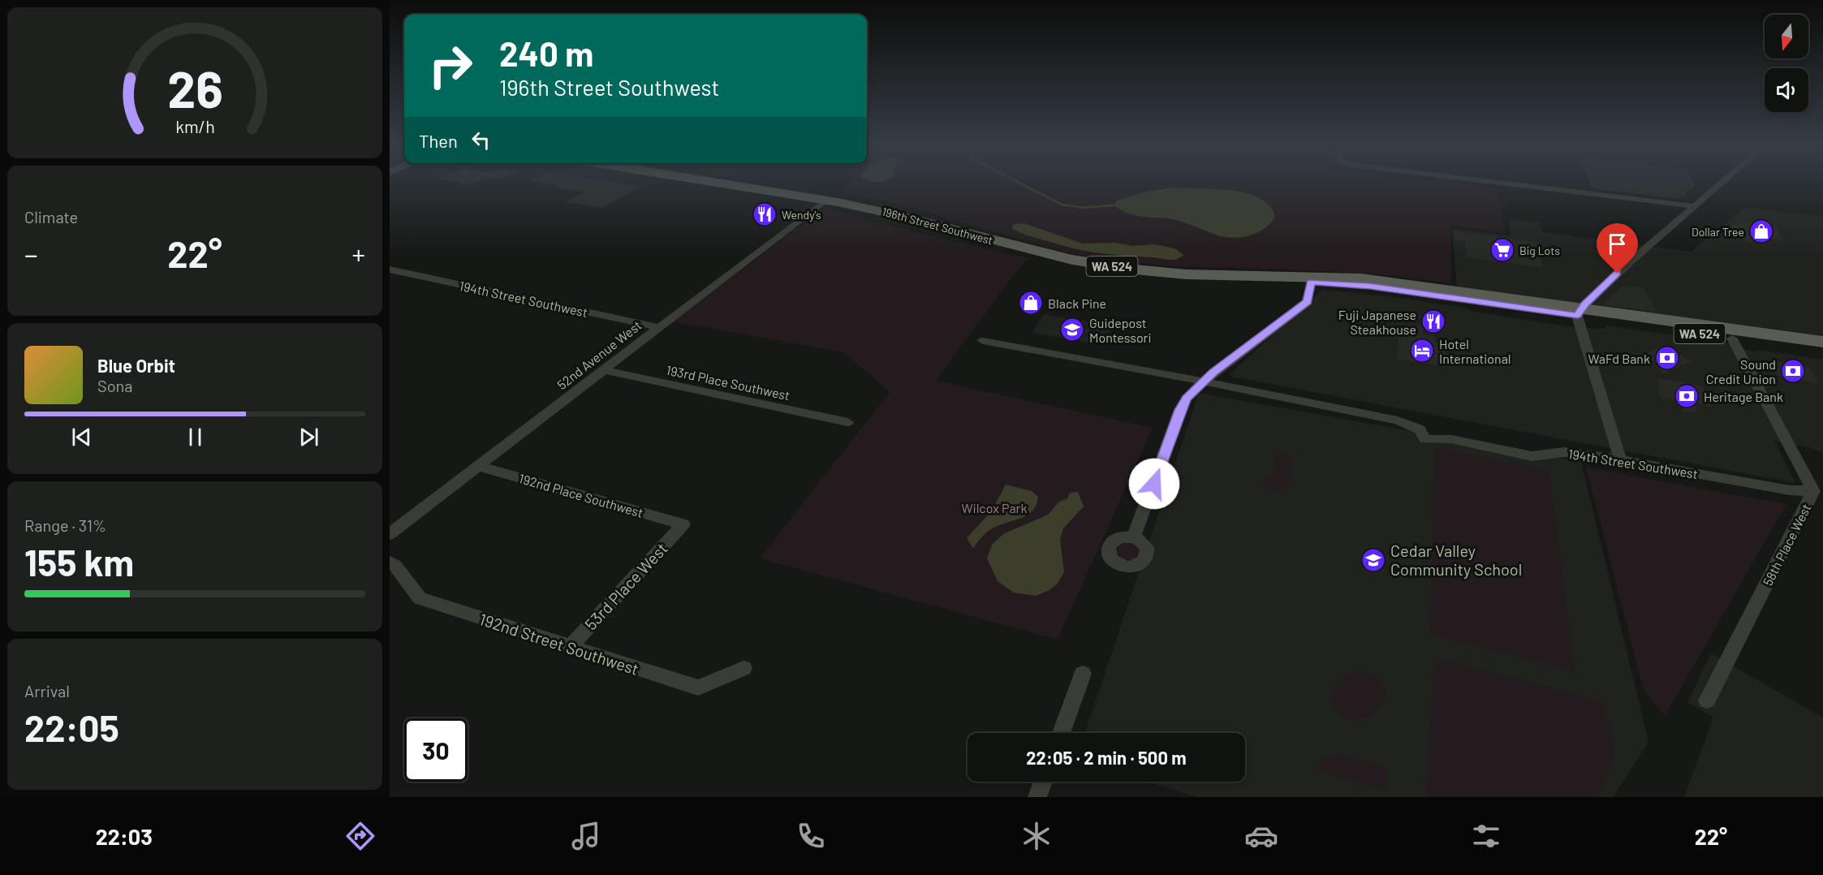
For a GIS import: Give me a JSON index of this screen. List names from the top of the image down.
{
  "streets": {
    "main road": ["196th Street Southwest", "WA 524"],
    "street": [
      "194th Street Southwest",
      "52nd Avenue West",
      "193rd Place Southwest",
      "192nd Place Southwest",
      "58th Place West",
      "53rd Place West",
      "192nd Street Southwest"
    ]
  },
  "crossings": [
    ["196th Street Southwest", "52nd Avenue West"],
    ["196th Street Southwest", "58th Place West"],
    ["194th Street Southwest", "52nd Avenue West"],
    ["194th Street Southwest", "58th Place West"],
    ["52nd Avenue West", "193rd Place Southwest"],
    ["52nd Avenue West", "192nd Place Southwest"],
    ["192nd Place Southwest", "53rd Place West"],
    ["53rd Place West", "192nd Street Southwest"]
  ],
  "parks": ["Wilcox Park"],
  "places": {
    "restaurant": ["Wendy's", "Fuji Japanese Steakhouse"],
    "shop": ["Dollar Tree", "Black Pine"],
    "supermarket": ["Big Lots"],
    "school or university": ["Guidepost Montessori", "Cedar Valley Community School"],
    "hotel": ["Hotel International"],
    "bank": ["WaFd Bank", "Sound Credit Union", "Heritage Bank"]
  },
  "north": "bottom",
  "page": {
    "turn": ["240 m", "196th Street Southwest"],
    "then": "Then",
    "tile": [
      "Climate",
      ["Range · 31%", "155 km"],
      ["Arrival", "22:05"]
    ],
    "heat": ["−", "22°", "+"],
    "song": ["Blue Orbit", "Sona"],
    "limit": "30",
    "trip": "22:05 · 2 min · 500 m",
    "tabs": ["22:03", "22°"],
    "gauge": ["26", "km/h"]
  }
}
